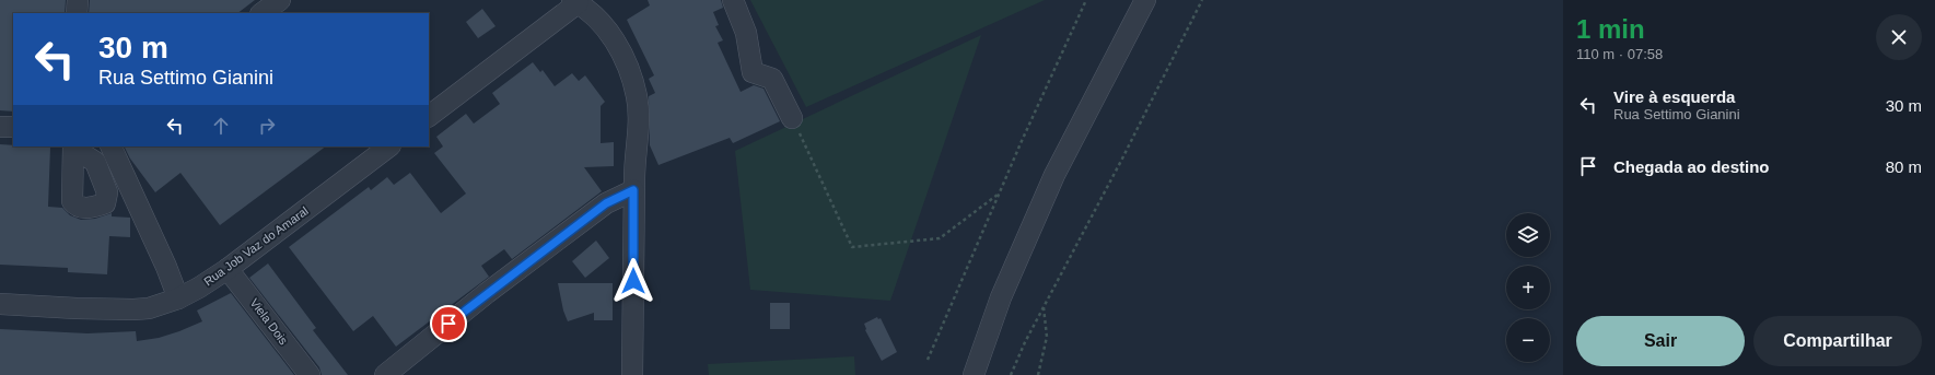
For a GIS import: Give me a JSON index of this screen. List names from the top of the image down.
{
  "streets": {
    "street": ["Rua Job Vaz do Amaral", "Viela Dois"]
  },
  "crossings": [
    ["Rua Job Vaz do Amaral", "Viela Dois"]
  ],
  "page": {
    "heading": ["1 min", "110 m · 07:58"],
    "turn": ["30 m", "Rua Settimo Gianini"],
    "list": [
      {
        "name": "Vire à esquerda",
        "note": "Rua Settimo Gianini",
        "value": "30 m"
      },
      {
        "name": "Chegada ao destino",
        "value": "80 m"
      }
    ],
    "map_buttons": ["+", "−"],
    "buttons": ["Sair", "Compartilhar"]
  }
}
